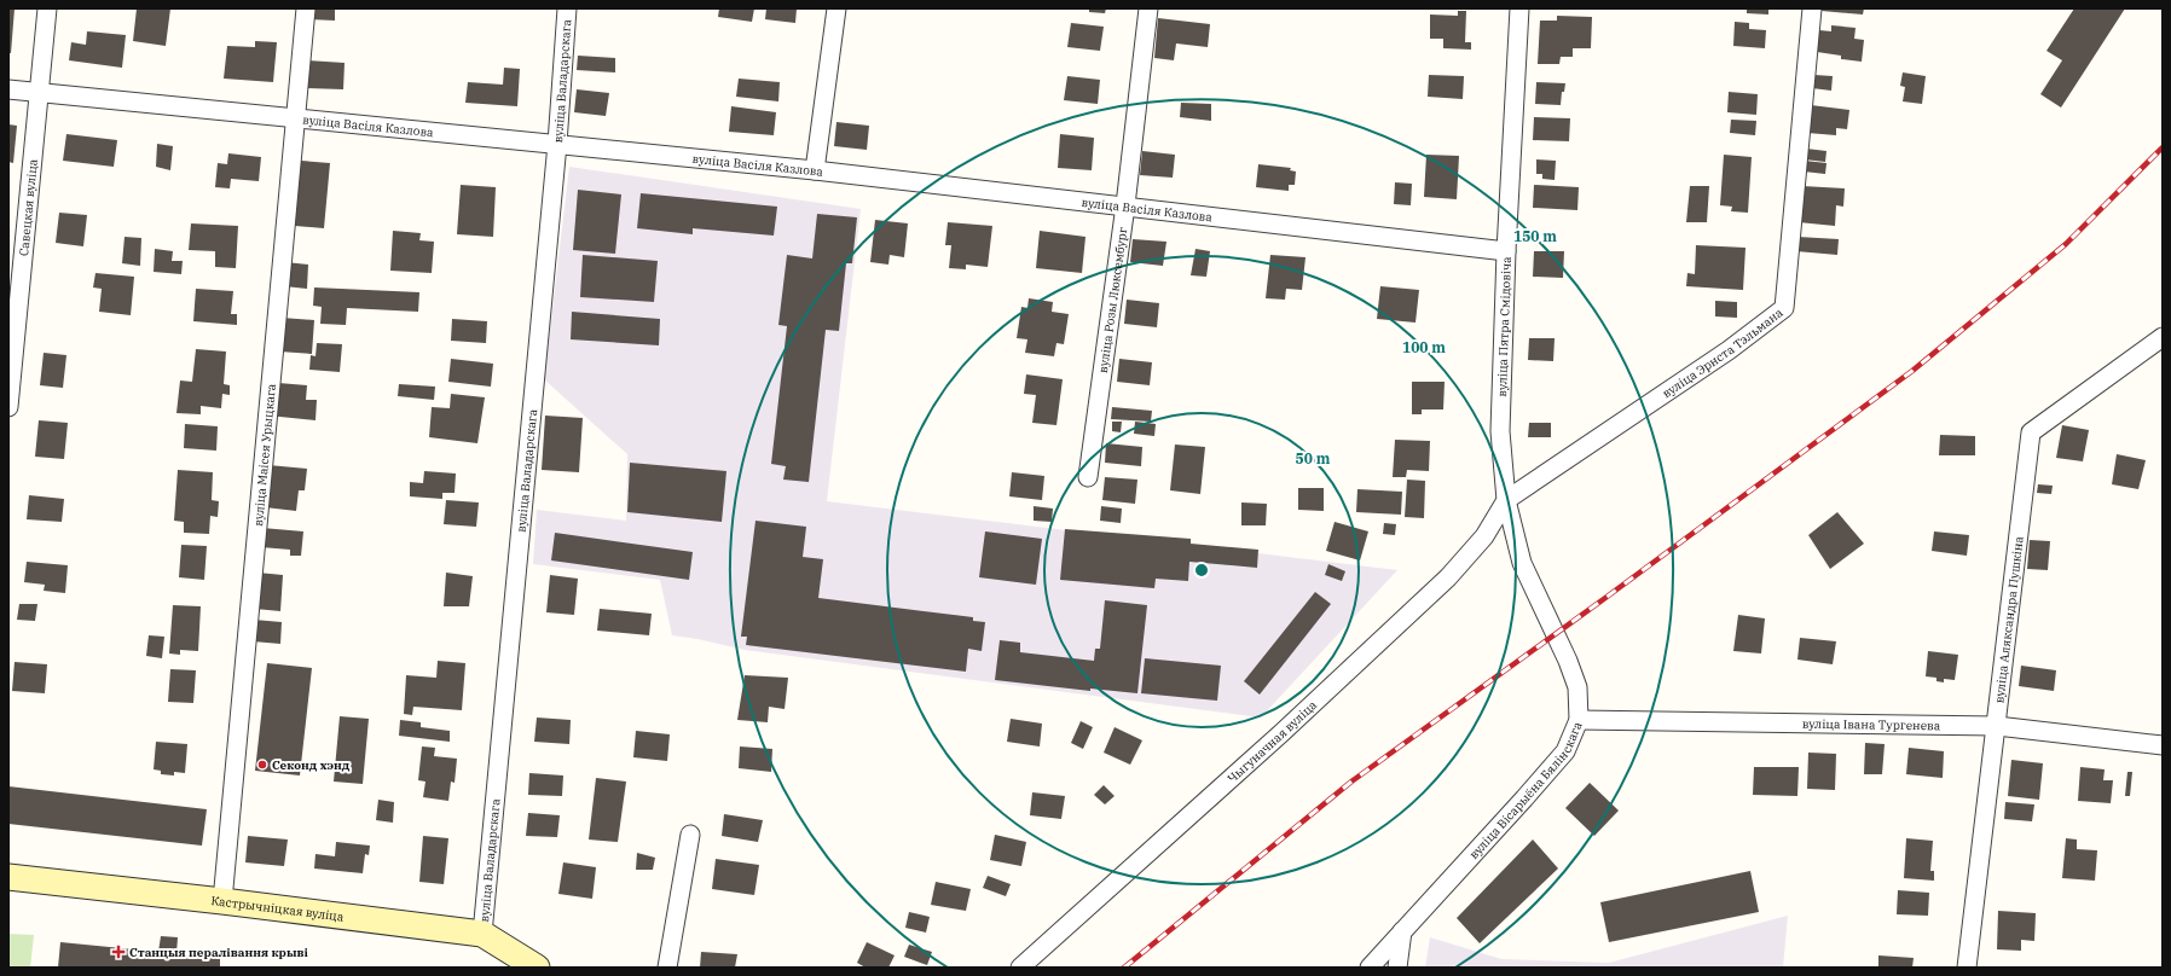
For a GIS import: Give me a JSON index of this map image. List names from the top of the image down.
{
  "streets": {
    "main road": ["Кастрычніцкая вуліца"],
    "street": [
      "вуліца Валадарскага",
      "вуліца Васіля Казлова",
      "Савецкая вуліца",
      "вуліца Розы Люксембург",
      "вуліца Пятра Смідовіча",
      "вуліца Эрнста Тэльмана",
      "вуліца Маісея Урыцкага",
      "вуліца Аляксандра Пушкіна",
      "вуліца Івана Тургенева",
      "Чыгуначная вуліца",
      "вуліца Вісарыёна Бялінскага"
    ]
  },
  "crossings": [
    ["вуліца Валадарскага", "вуліца Васіля Казлова"],
    ["вуліца Валадарскага", "Кастрычніцкая вуліца"],
    ["вуліца Васіля Казлова", "Савецкая вуліца"],
    ["вуліца Васіля Казлова", "вуліца Розы Люксембург"],
    ["вуліца Васіля Казлова", "вуліца Пятра Смідовіча"],
    ["вуліца Васіля Казлова", "вуліца Маісея Урыцкага"],
    ["вуліца Пятра Смідовіча", "вуліца Эрнста Тэльмана"],
    ["вуліца Пятра Смідовіча", "Чыгуначная вуліца"],
    ["вуліца Пятра Смідовіча", "вуліца Вісарыёна Бялінскага"],
    ["вуліца Эрнста Тэльмана", "Чыгуначная вуліца"],
    ["вуліца Эрнста Тэльмана", "вуліца Вісарыёна Бялінскага"],
    ["вуліца Маісея Урыцкага", "Кастрычніцкая вуліца"],
    ["вуліца Аляксандра Пушкіна", "вуліца Івана Тургенева"],
    ["вуліца Івана Тургенева", "вуліца Вісарыёна Бялінскага"],
    ["Чыгуначная вуліца", "вуліца Вісарыёна Бялінскага"]
  ],
  "places": {
    "other": ["Секонд хэнд"],
    "health": ["Станцыя пералівання крыві"]
  },
  "rings": ["150 m", "100 m", "50 m"]
}
